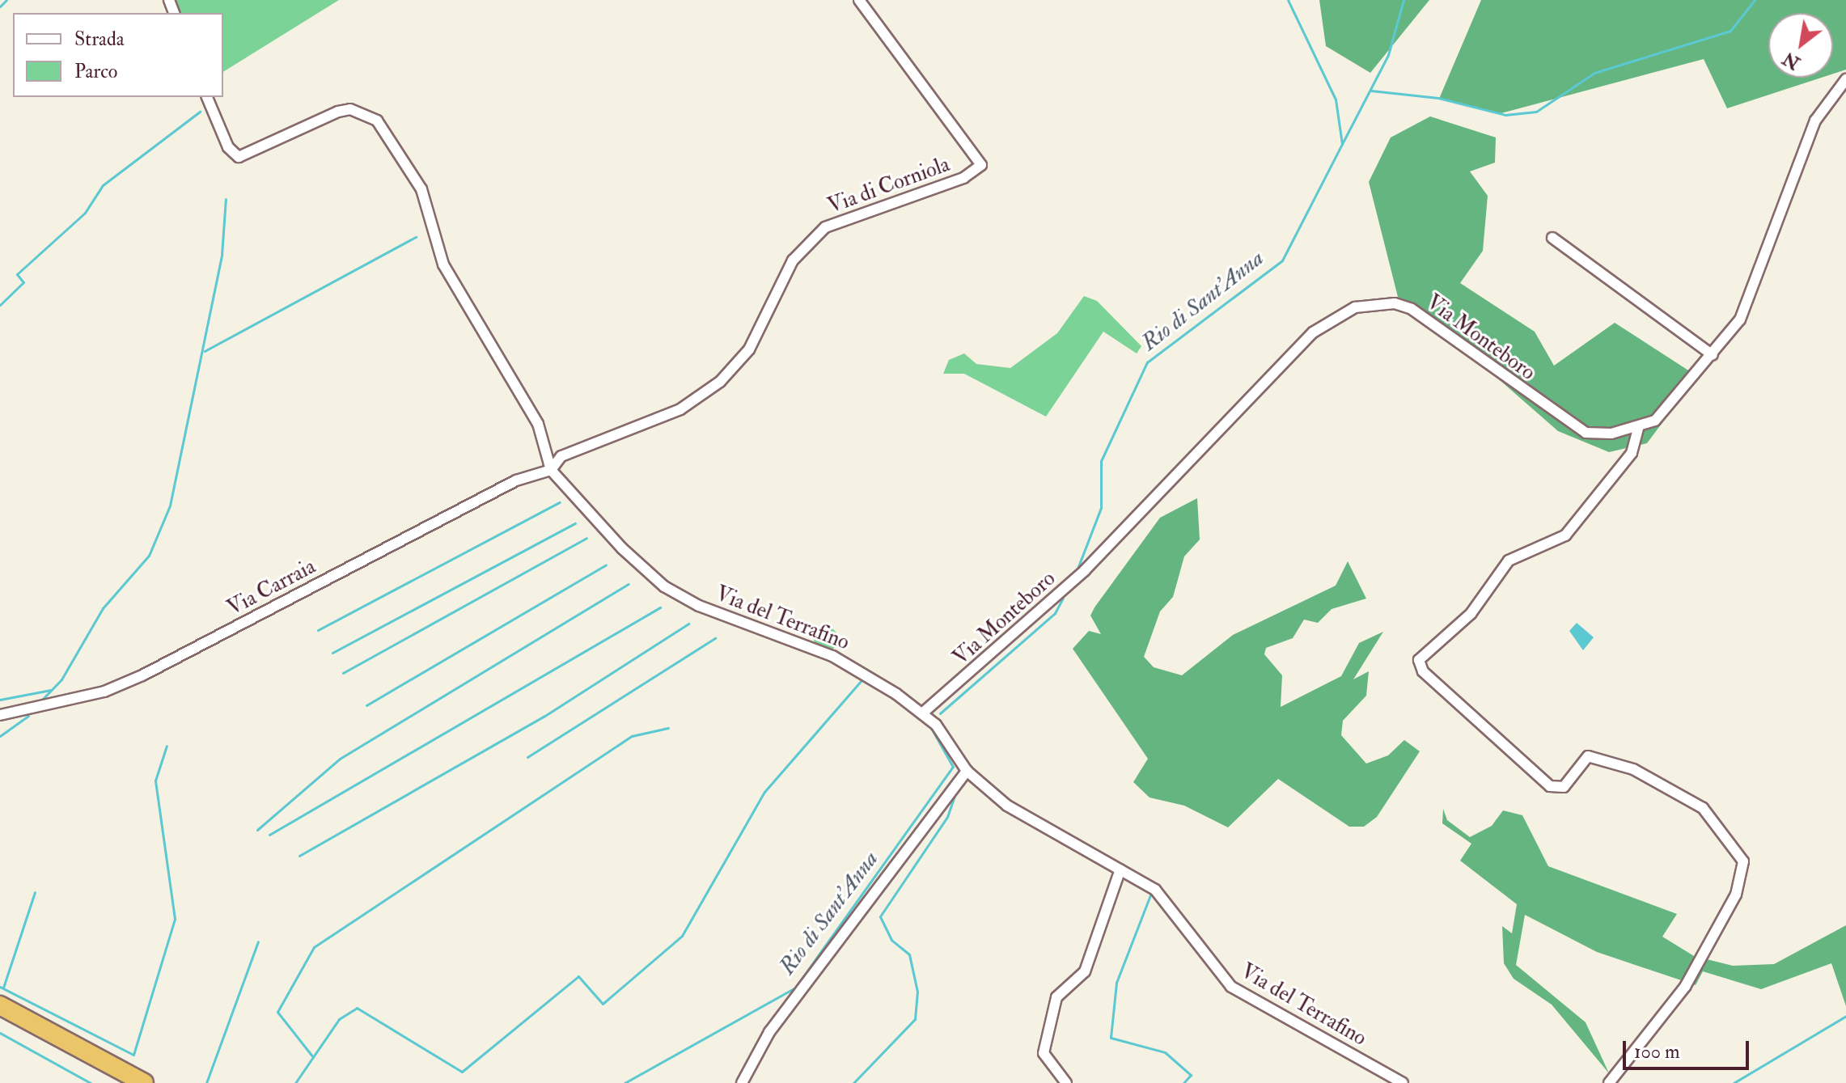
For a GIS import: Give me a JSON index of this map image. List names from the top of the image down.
{
  "streets": {
    "street": [
      "Via di Corniola",
      "Via Monteboro",
      "Via Carraia",
      "Via del Terrafino"
    ]
  },
  "crossings": [
    ["Via di Corniola", "Via Carraia"],
    ["Via di Corniola", "Via del Terrafino"],
    ["Via Monteboro", "Via del Terrafino"],
    ["Via Carraia", "Via del Terrafino"]
  ],
  "water": ["Rio di Sant'Anna"],
  "legend": ["Strada", "Parco"],
  "scale_bar": "100 m",
  "north": "bottom left"
}
